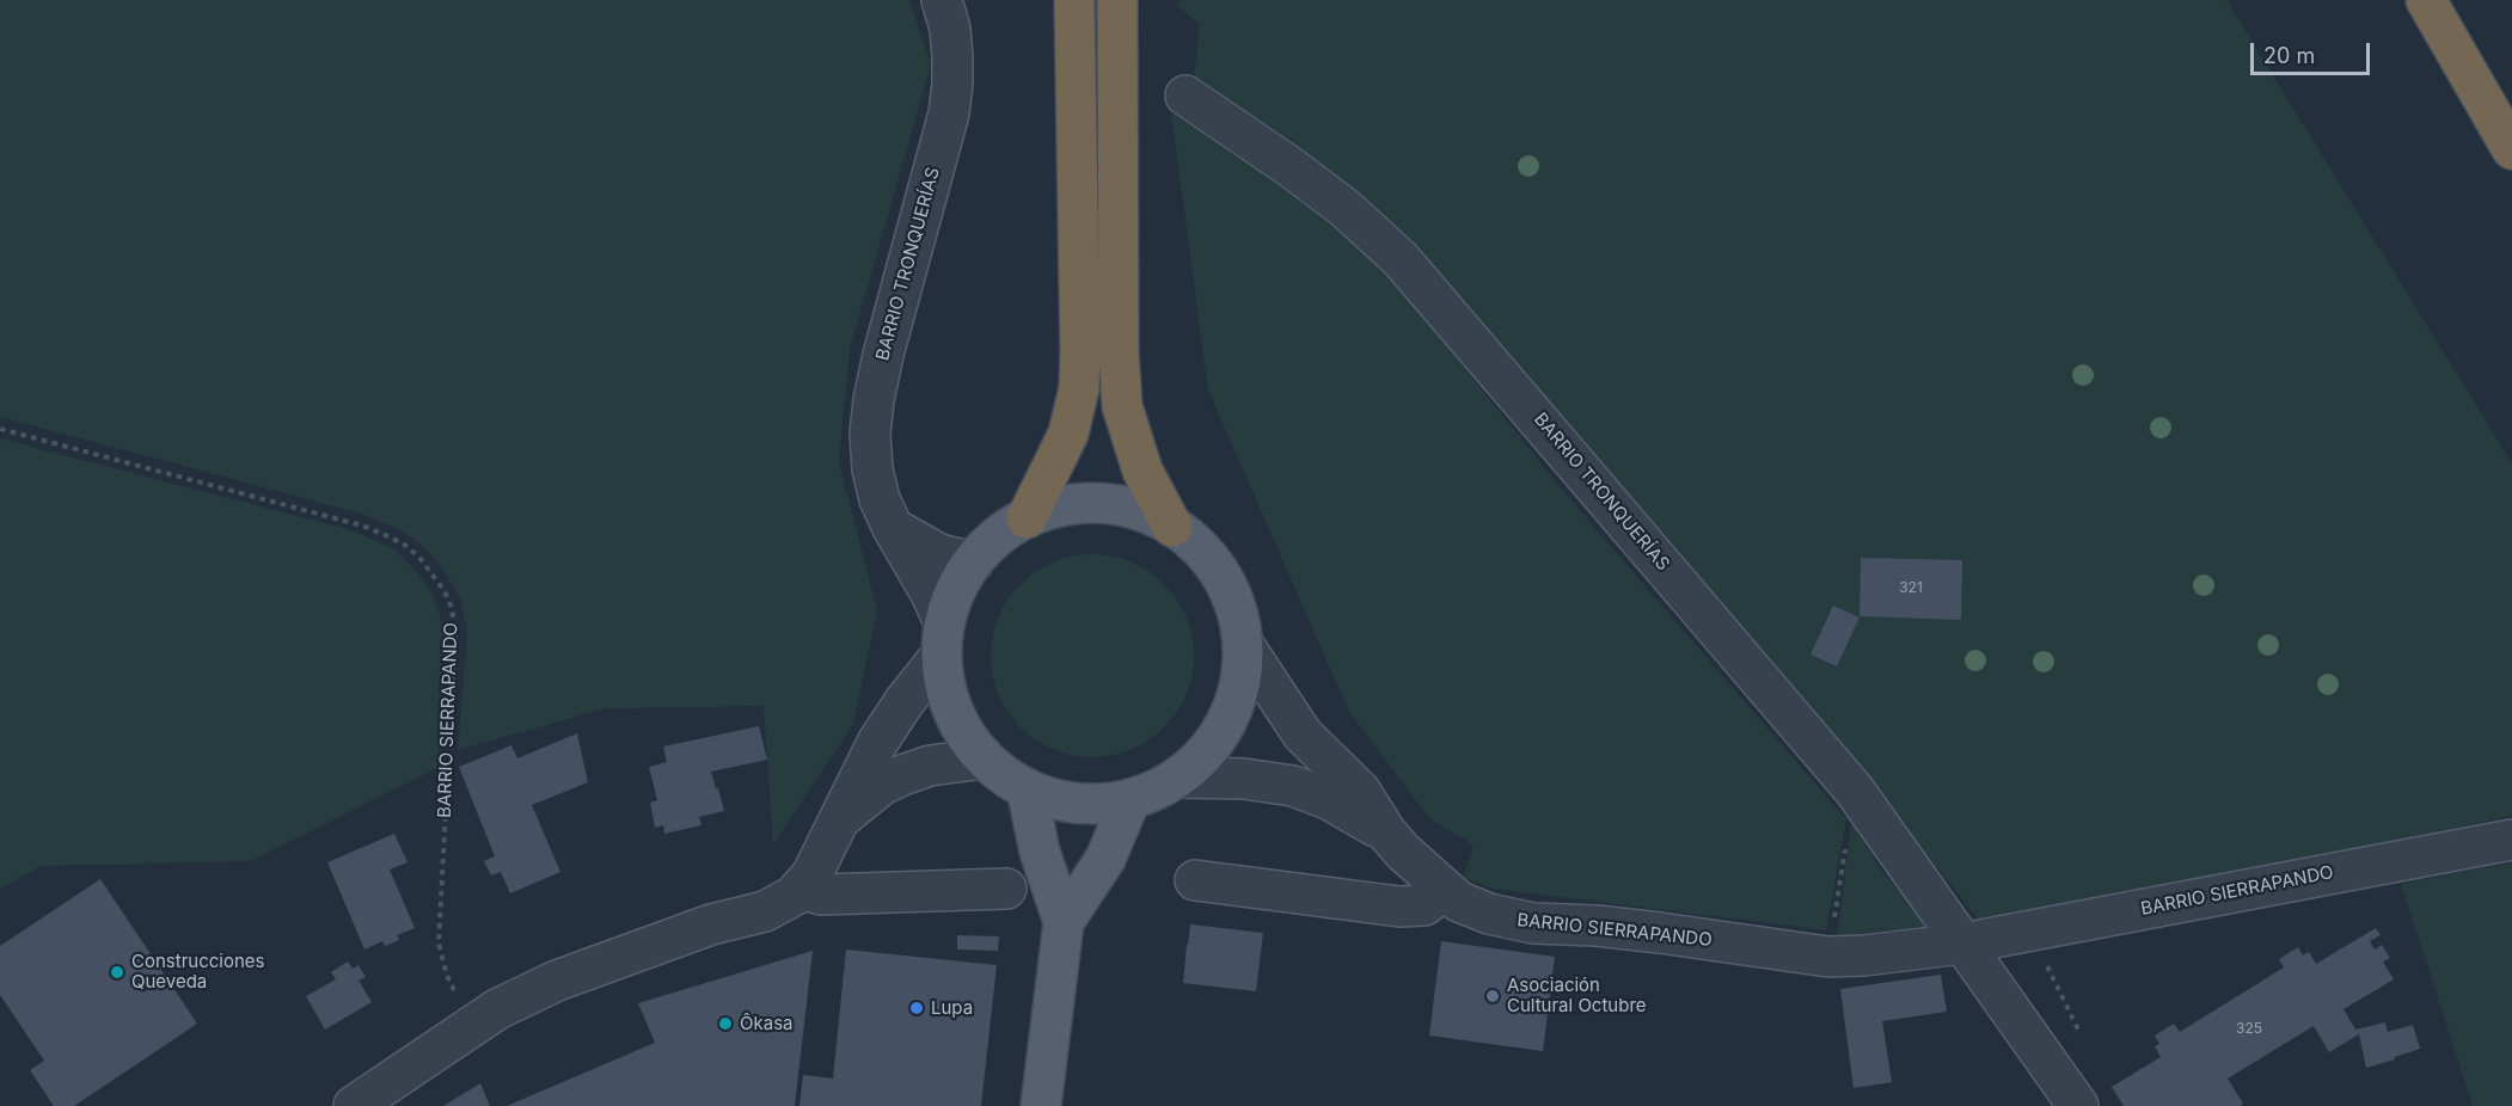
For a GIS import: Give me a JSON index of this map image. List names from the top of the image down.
{
  "streets": {
    "street": ["BARRIO TRONQUERÍAS", "BARRIO SIERRAPANDO"]
  },
  "crossings": [
    ["BARRIO TRONQUERÍAS", "BARRIO SIERRAPANDO"]
  ],
  "places": [
    "Construcciones Queveda",
    "Asociación Cultural Octubre",
    "Lupa",
    "Ôkasa"
  ],
  "house_numbers": ["321", "325"],
  "scale_bar": "20 m"
}
